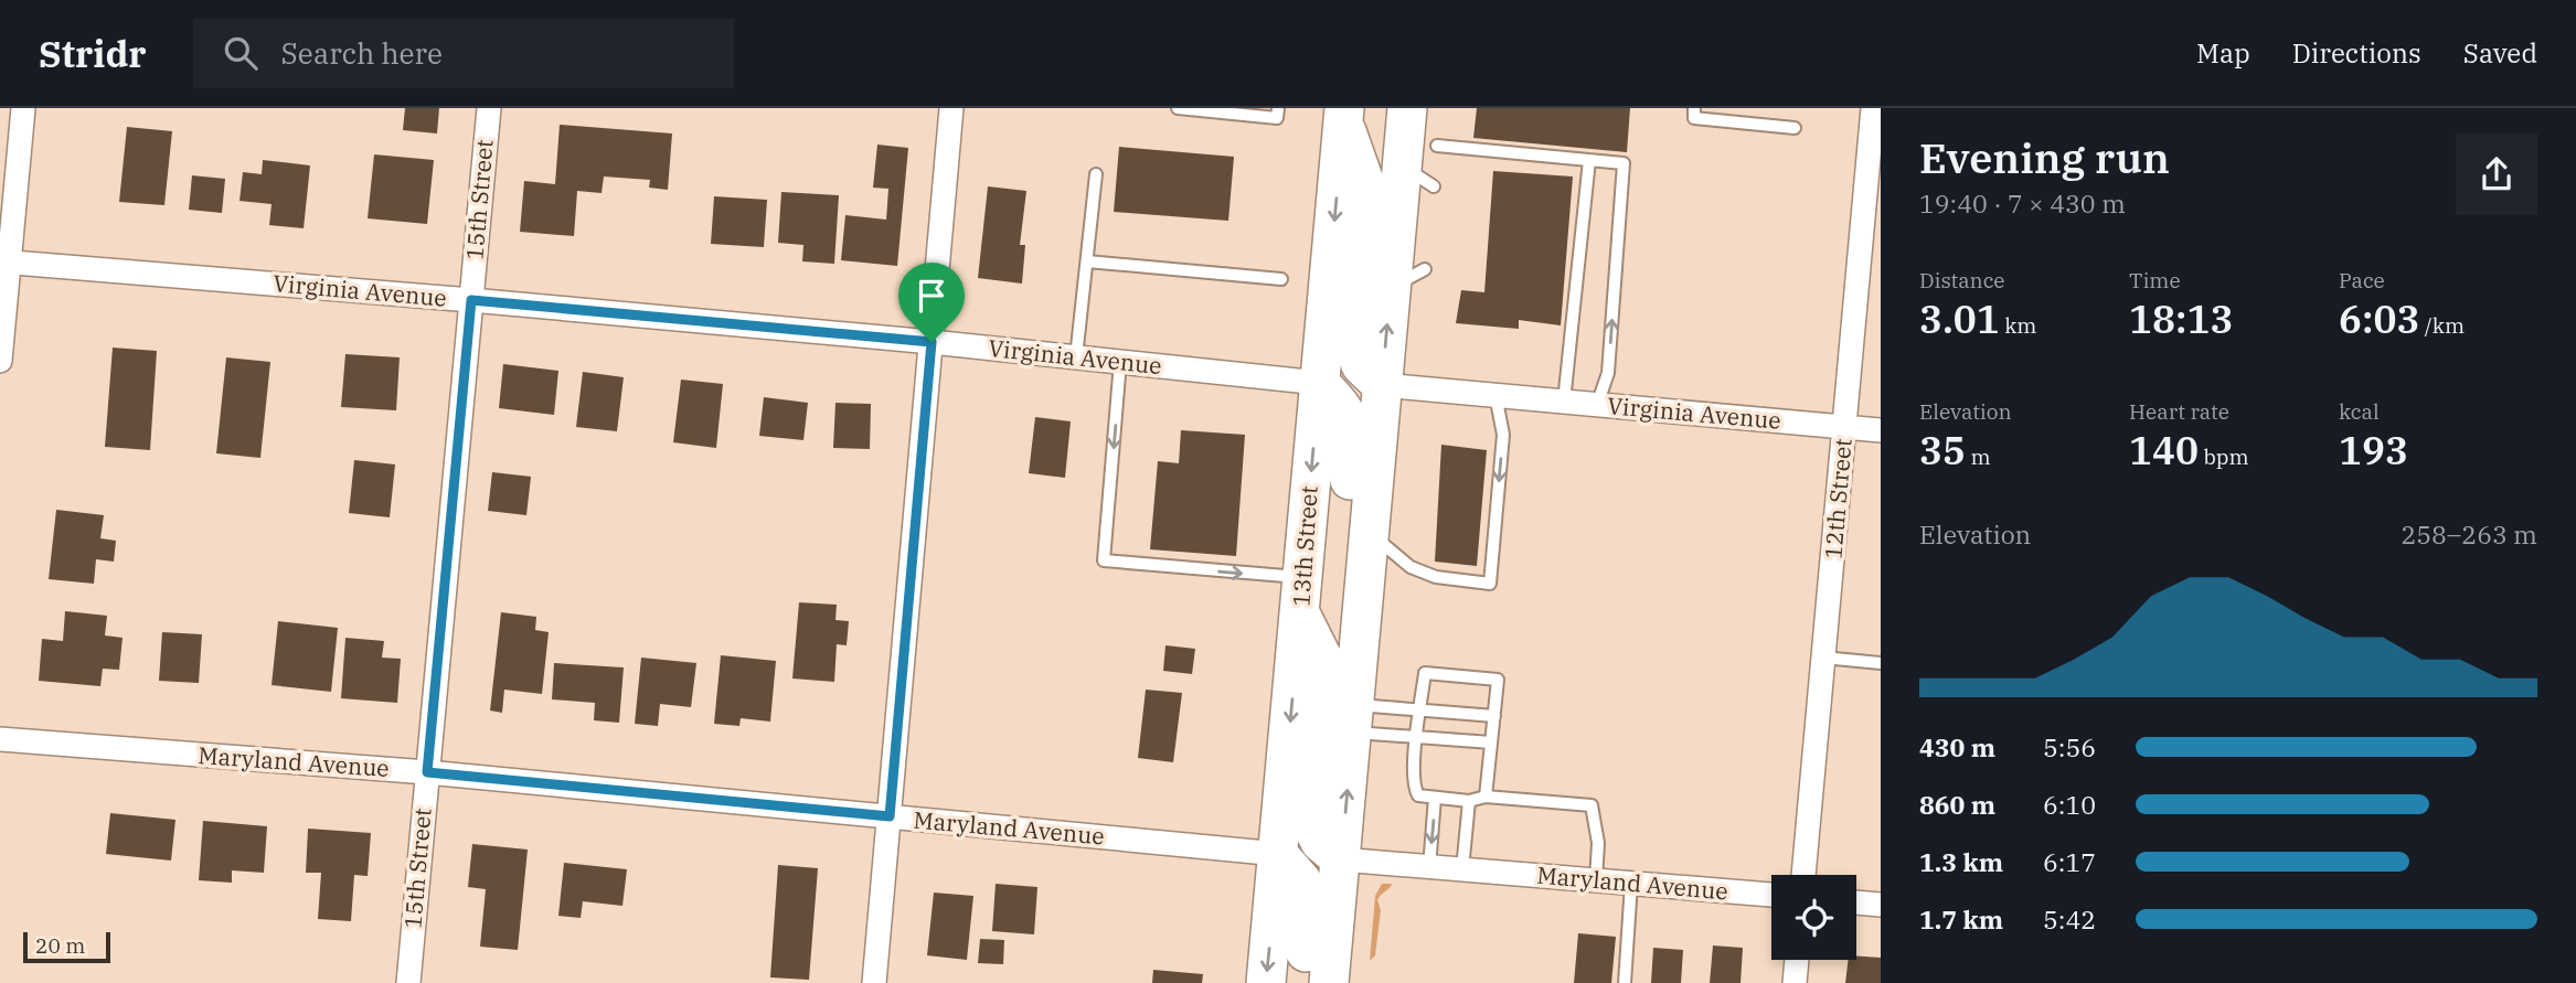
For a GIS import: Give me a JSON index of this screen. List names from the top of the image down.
{
  "streets": {
    "highway": ["13th Street"],
    "street": [
      "15th Street",
      "Virginia Avenue",
      "12th Street",
      "Maryland Avenue"
    ]
  },
  "crossings": [
    ["15th Street", "Virginia Avenue"],
    ["15th Street", "Maryland Avenue"],
    ["Virginia Avenue", "12th Street"],
    ["Virginia Avenue", "13th Street"],
    ["13th Street", "Maryland Avenue"]
  ],
  "scale_bar": "20 m",
  "page": {
    "header": "Stridr",
    "search": "Search here",
    "nav": ["Map", "Directions", "Saved"],
    "heading": ["Evening run", "19:40 · 7 × 430 m"],
    "stats": [
      ["Distance", "3.01 km"],
      ["Time", "18:13"],
      ["Pace", "6:03 /km"],
      ["Elevation", "35 m"],
      ["Heart rate", "140 bpm"],
      ["kcal", "193"]
    ],
    "chart": ["Elevation", "258–263 m"],
    "list": [
      {
        "name": "430 m",
        "note": "5:56"
      },
      {
        "name": "860 m",
        "note": "6:10"
      },
      {
        "name": "1.3 km",
        "note": "6:17"
      },
      {
        "name": "1.7 km",
        "note": "5:42"
      }
    ],
    "scale": "20 m"
  }
}
